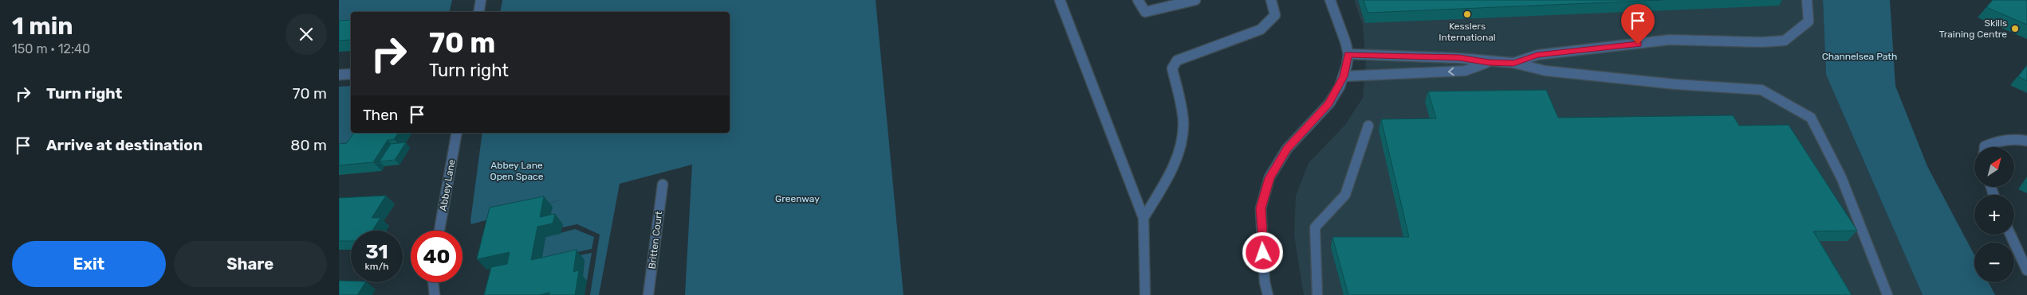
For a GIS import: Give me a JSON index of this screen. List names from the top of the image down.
{
  "streets": {
    "street": ["Abbey Lane", "Britten Court"]
  },
  "parks": ["Channelsea Path", "Abbey Lane Open Space", "Greenway"],
  "places": ["Kesslers International", "Skills Training Centre"],
  "north": "top right",
  "page": {
    "heading": ["1 min", "150 m · 12:40"],
    "turn": ["70 m", "Turn right"],
    "list": [
      {
        "name": "Turn right",
        "value": "70 m"
      },
      {
        "name": "Arrive at destination",
        "value": "80 m"
      }
    ],
    "then": "Then",
    "map_buttons": ["+", "−"],
    "speed": "31 km/h",
    "limit": "40",
    "buttons": ["Exit", "Share"]
  }
}
